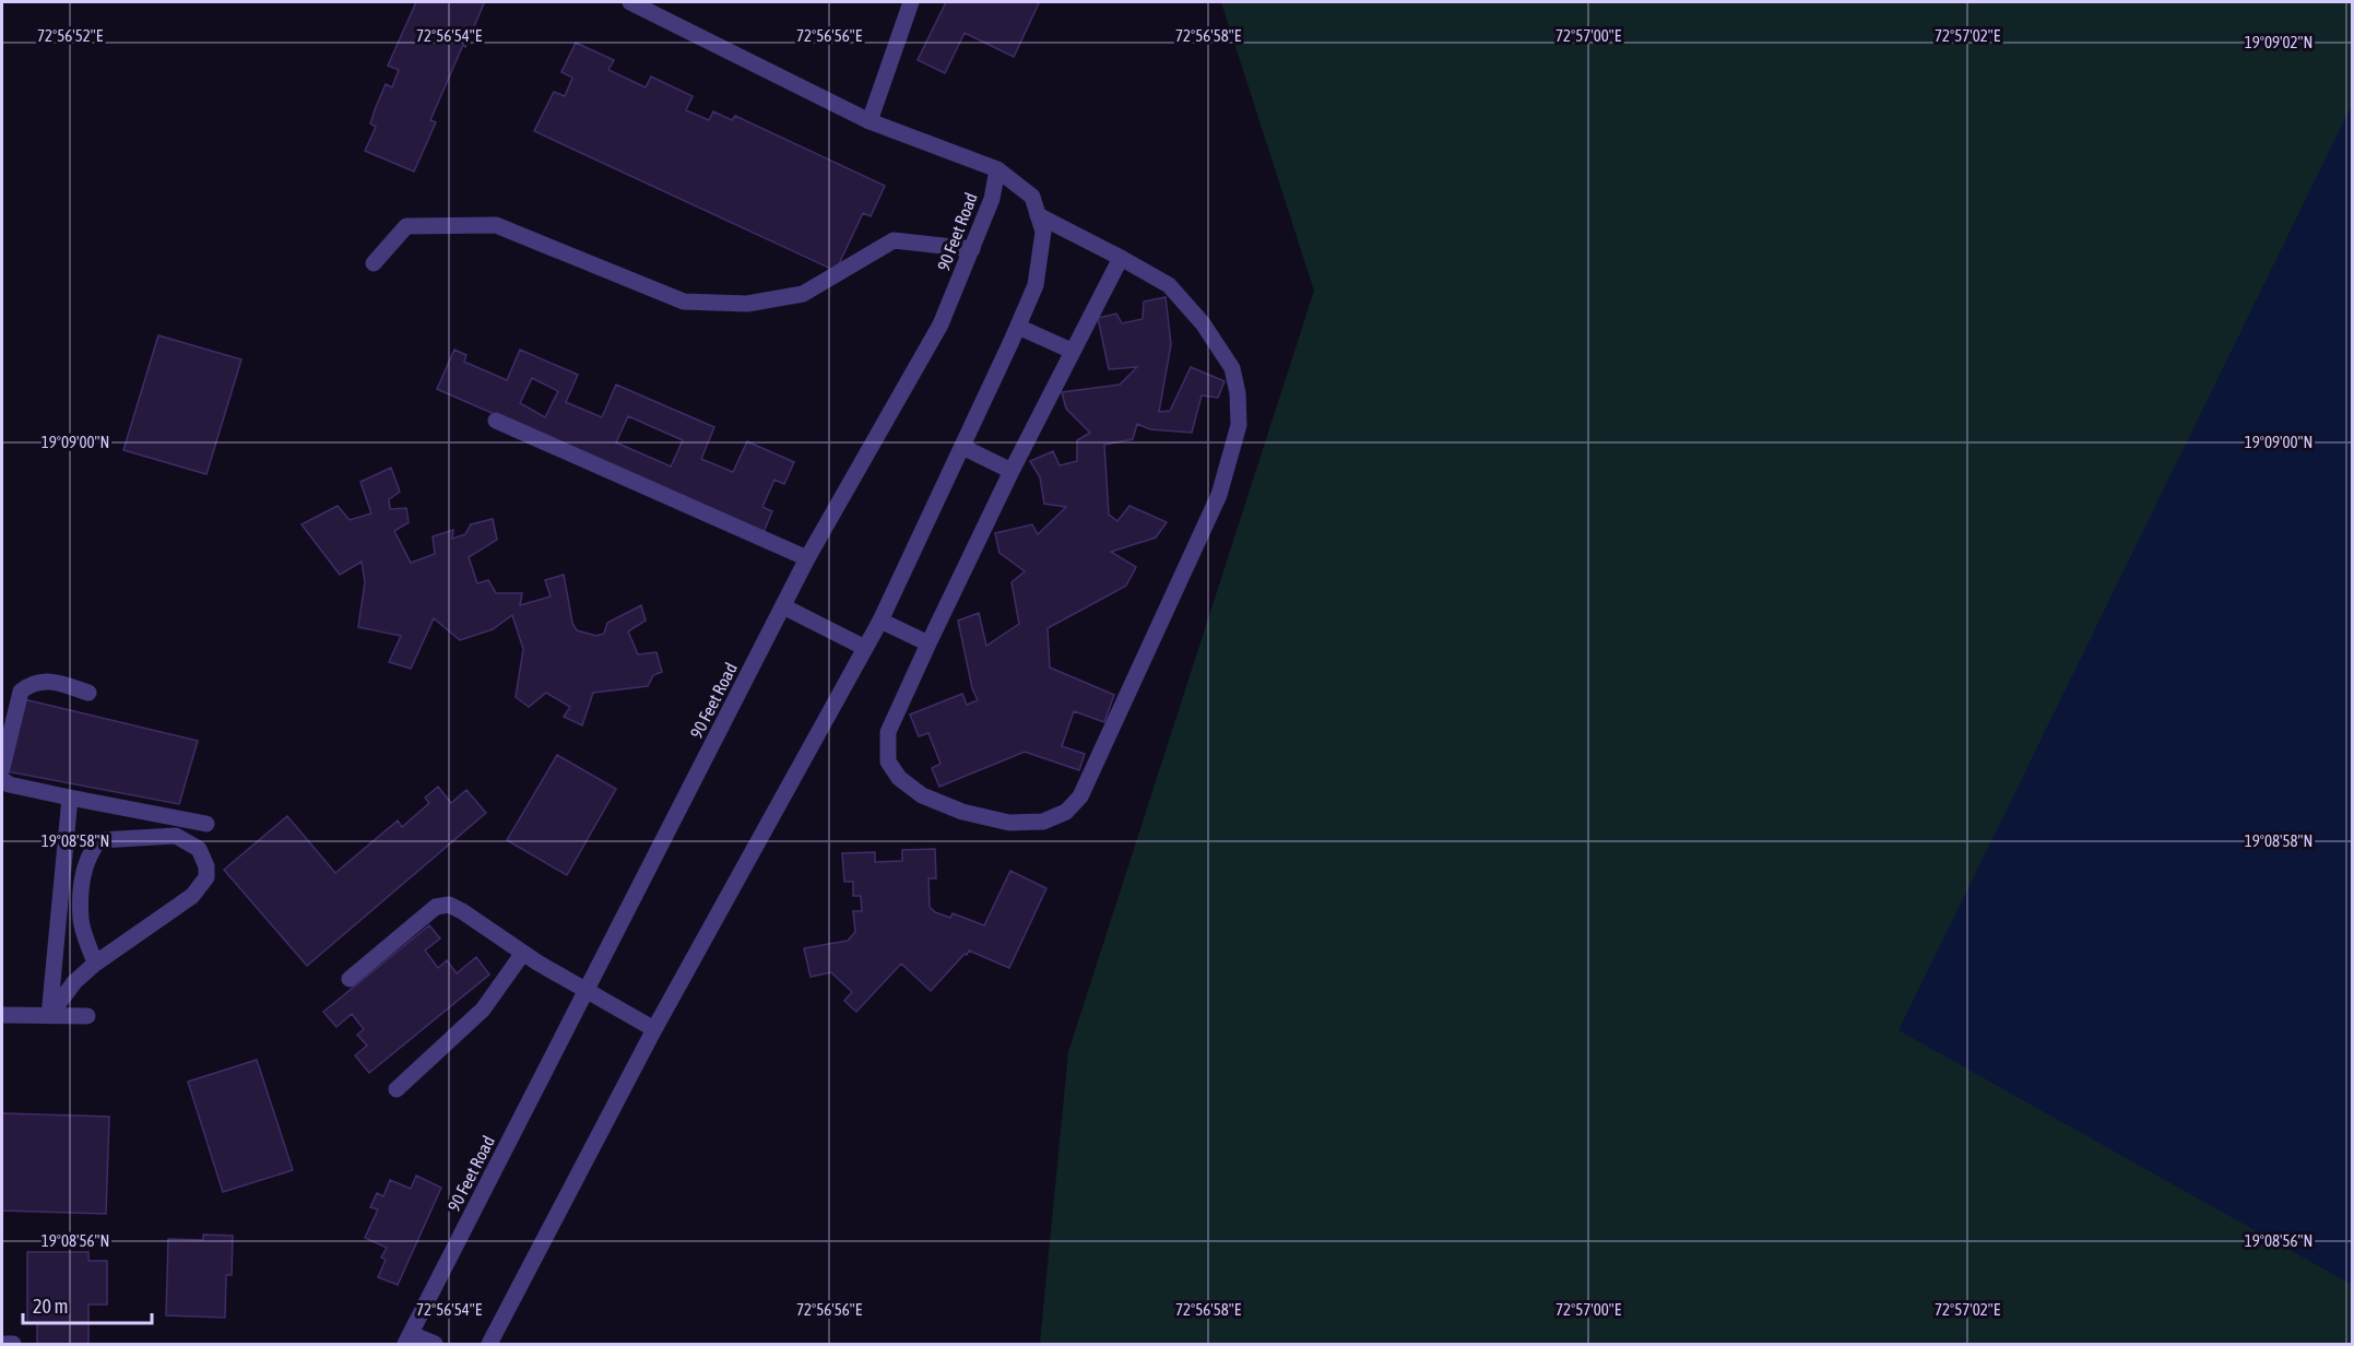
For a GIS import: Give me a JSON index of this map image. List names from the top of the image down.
{
  "streets": {
    "street": ["90 Feet Road"]
  },
  "scale_bar": "20 m",
  "coordinates": [
    "72°56'52\"E",
    "72°56'54\"E",
    "72°56'56\"E",
    "72°56'58\"E",
    "72°57'00\"E",
    "72°57'02\"E",
    "19°09'02\"N",
    "19°09'00\"N",
    "19°08'58\"N",
    "19°08'56\"N"
  ]
}
